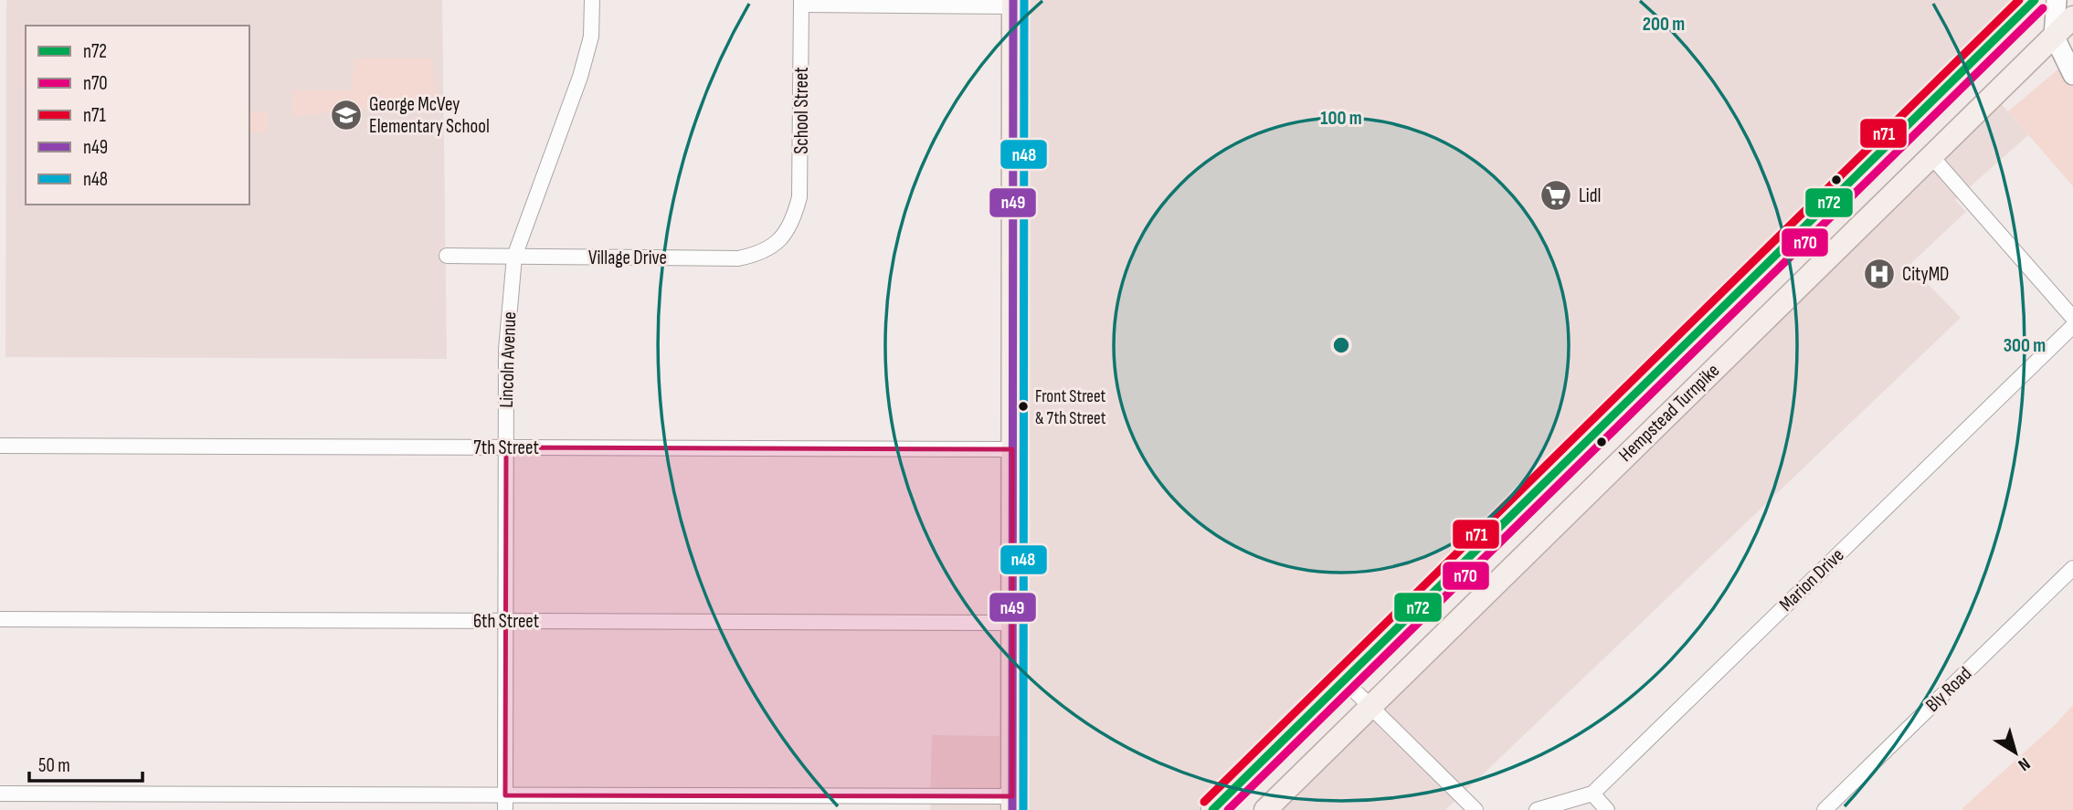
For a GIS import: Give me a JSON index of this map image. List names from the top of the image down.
{
  "streets": {
    "main road": ["Hempstead Turnpike"],
    "street": [
      "School Street",
      "Village Drive",
      "Lincoln Avenue",
      "7th Street",
      "Marion Drive",
      "6th Street",
      "Bly Road"
    ]
  },
  "crossings": [
    ["School Street", "Village Drive"],
    ["Village Drive", "Lincoln Avenue"],
    ["Lincoln Avenue", "7th Street"],
    ["Lincoln Avenue", "6th Street"]
  ],
  "places": {
    "school or university": ["George McVey Elementary School"],
    "supermarket": ["Lidl"],
    "hospital": ["CityMD"],
    "other": ["Front Street & 7th Street"]
  },
  "lines": [
    "transit line n72",
    "transit line n71",
    "transit line n49",
    "transit line n48",
    "transit line n70"
  ],
  "legend": [
    "n72",
    "n70",
    "n71",
    "n49",
    "n48"
  ],
  "scale_bar": "50 m",
  "north": "bottom right",
  "rings": ["200 m", "100 m", "300 m"]
}
